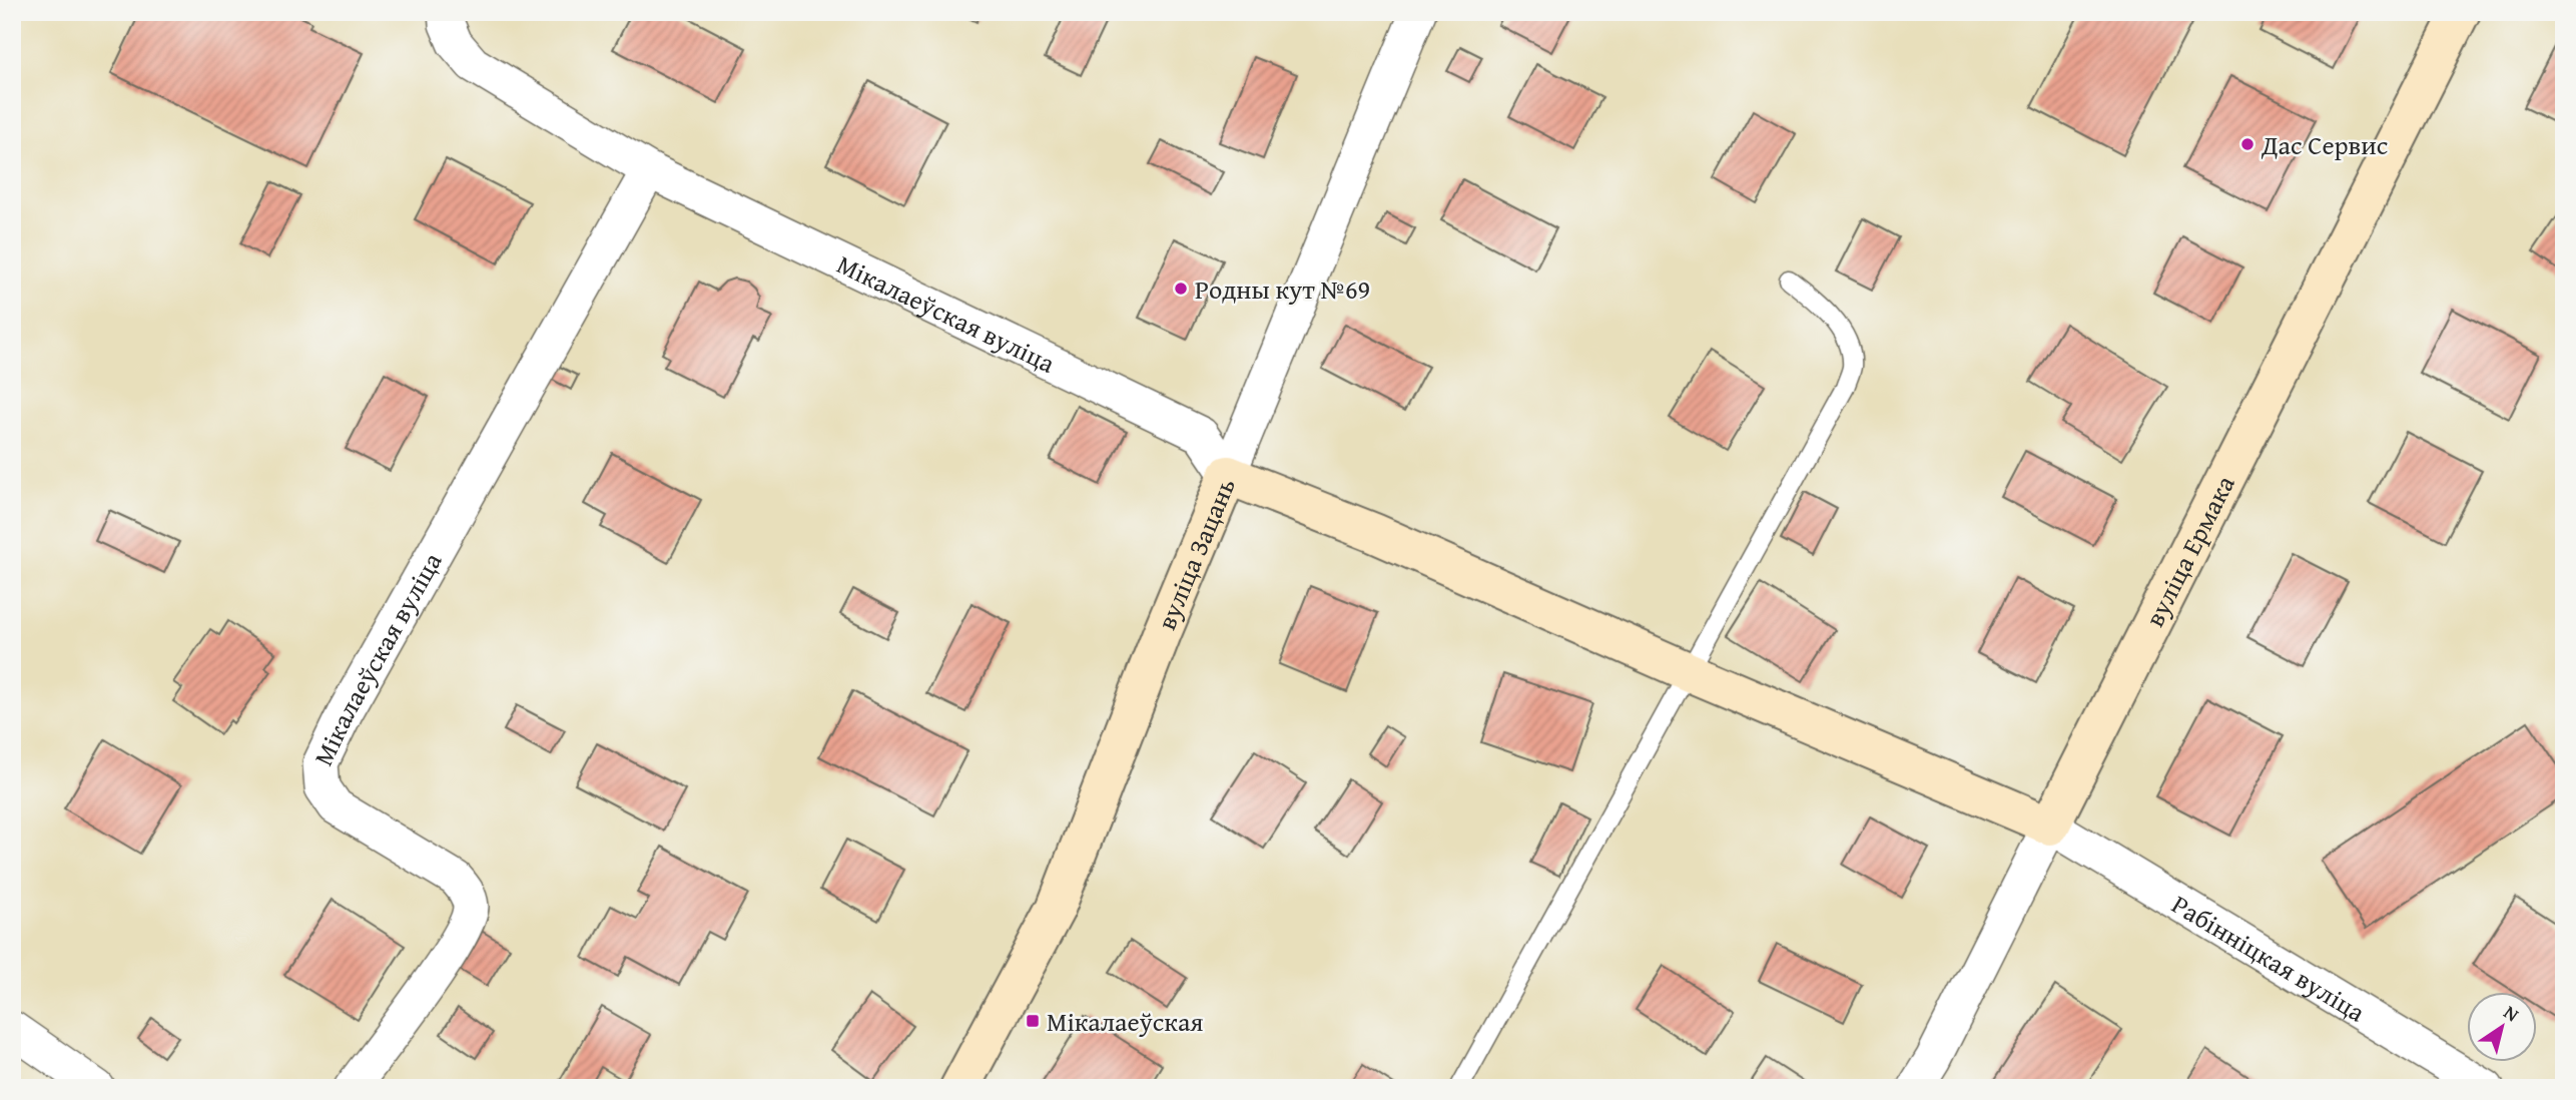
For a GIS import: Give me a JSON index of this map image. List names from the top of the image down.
{
  "streets": {
    "street": [
      "Мікалаеўская вуліца",
      "вуліца Ермака",
      "вуліца Зацань",
      "Рабінніцкая вуліца"
    ]
  },
  "crossings": [
    ["Мікалаеўская вуліца", "вуліца Зацань"],
    ["вуліца Ермака", "Рабінніцкая вуліца"]
  ],
  "places": {
    "other": ["Дас Сервис", "Родны кут №69"],
    "transit": ["Мікалаеўская"]
  },
  "north": "top right"
}
